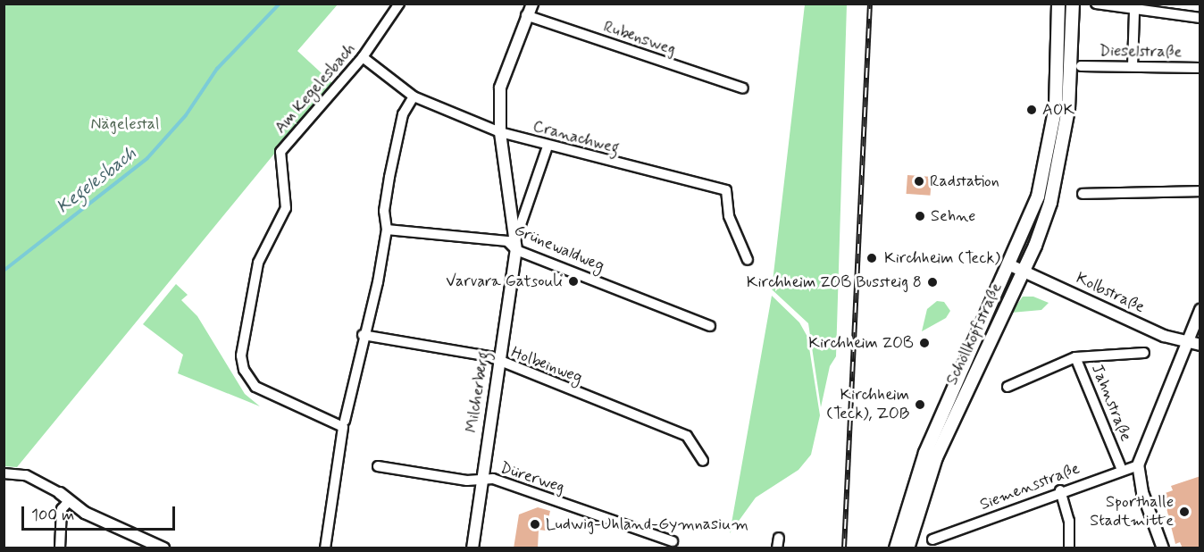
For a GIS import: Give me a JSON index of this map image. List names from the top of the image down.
{
  "streets": {
    "main road": ["Schöllkopfstraße"],
    "street": [
      "Rubensweg",
      "Dieselstraße",
      "Am Kegelesbach",
      "Cranachweg",
      "Grünewaldweg",
      "Kolbstraße",
      "Holbeinweg",
      "Milcherberg",
      "Jahnstraße",
      "Dürerweg",
      "Siemensstraße"
    ]
  },
  "crossings": [
    ["Rubensweg", "Milcherberg"],
    ["Am Kegelesbach", "Cranachweg"],
    ["Cranachweg", "Milcherberg"],
    ["Grünewaldweg", "Milcherberg"],
    ["Kolbstraße", "Schöllkopfstraße"],
    ["Holbeinweg", "Milcherberg"],
    ["Milcherberg", "Dürerweg"],
    ["Jahnstraße", "Siemensstraße"]
  ],
  "water": ["Kegelesbach"],
  "parks": ["Nägelestal"],
  "places": [
    "AOK",
    "Radstation",
    "Sehne",
    "Kirchheim (Teck)",
    "Varvara Gatsouli",
    "Kirchheim ZOB Bussteig 8",
    "Kirchheim ZOB",
    "Kirchheim (Teck), ZOB",
    "Sporthalle Stadtmitte",
    "Ludwig-Uhland-Gymnasium"
  ],
  "scale_bar": "100 m"
}
